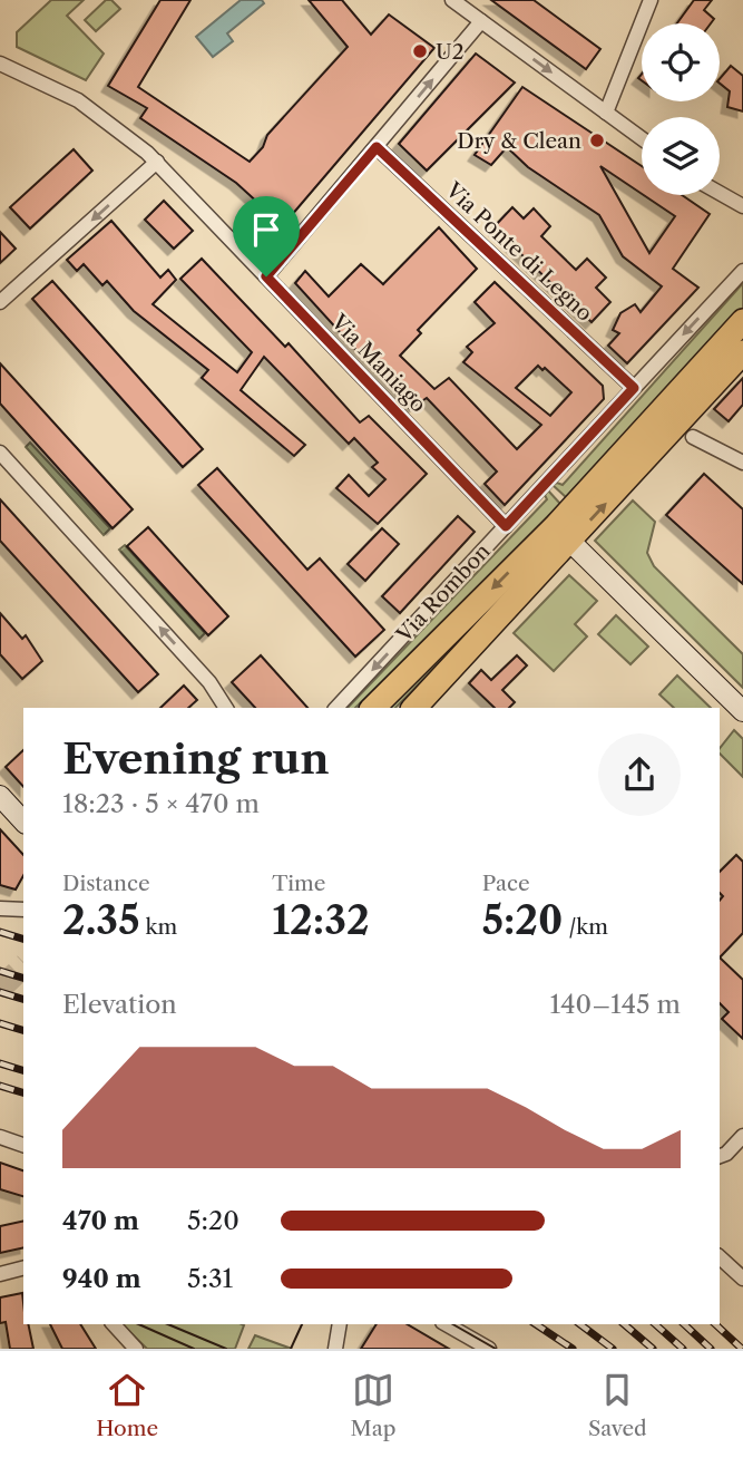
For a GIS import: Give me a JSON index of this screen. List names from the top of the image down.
{
  "streets": {
    "main road": ["Via Rombon"],
    "street": ["Via Ponte di Legno", "Via Maniago"]
  },
  "crossings": [
    ["Via Ponte di Legno", "Via Rombon"],
    ["Via Maniago", "Via Rombon"]
  ],
  "places": ["U2", "Dry & Clean"],
  "page": {
    "heading": ["Evening run", "18:23 · 5 × 470 m"],
    "stats": [
      ["Distance", "2.35 km"],
      ["Time", "12:32"],
      ["Pace", "5:20 /km"]
    ],
    "chart": ["Elevation", "140–145 m"],
    "list": [
      {
        "name": "470 m",
        "note": "5:20"
      },
      {
        "name": "940 m",
        "note": "5:31"
      }
    ],
    "tabs": ["Home", "Map", "Saved"]
  }
}
